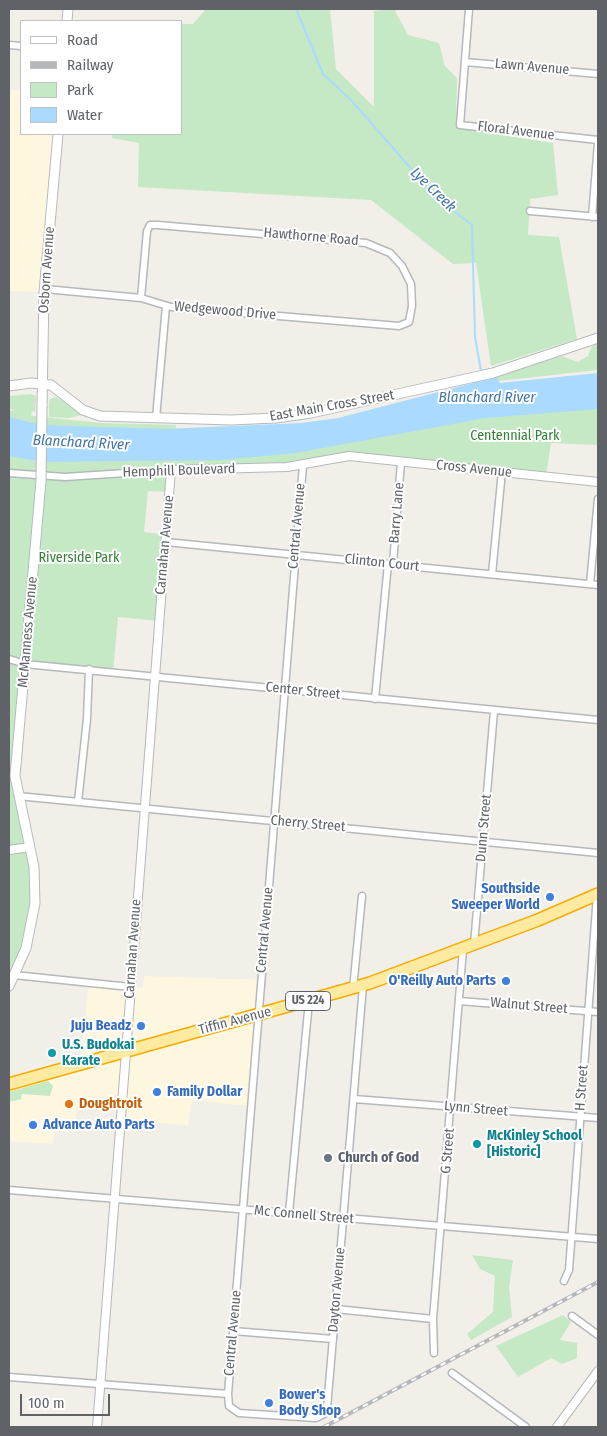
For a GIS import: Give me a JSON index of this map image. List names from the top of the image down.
{
  "streets": {
    "highway": ["US 224", "Tiffin Avenue"],
    "main road": ["Osborn Avenue", "East Main Cross Street", "McManness Avenue"],
    "street": [
      "Lawn Avenue",
      "Floral Avenue",
      "Hawthorne Road",
      "Wedgewood Drive",
      "Cross Avenue",
      "Hemphill Boulevard",
      "Barry Lane",
      "Central Avenue",
      "Carnahan Avenue",
      "Clinton Court",
      "Center Street",
      "Cherry Street",
      "Dunn Street",
      "Walnut Street",
      "H Street",
      "Lynn Street",
      "G Street",
      "Mc Connell Street",
      "Dayton Avenue"
    ]
  },
  "crossings": [
    ["Lawn Avenue", "Floral Avenue"],
    ["Hawthorne Road", "Wedgewood Drive"],
    ["Osborn Avenue", "Wedgewood Drive"],
    ["Osborn Avenue", "East Main Cross Street"],
    ["Osborn Avenue", "McManness Avenue"],
    ["Cross Avenue", "Hemphill Boulevard"],
    ["Cross Avenue", "Barry Lane"],
    ["Hemphill Boulevard", "Central Avenue"],
    ["Hemphill Boulevard", "Carnahan Avenue"],
    ["Barry Lane", "Clinton Court"],
    ["Barry Lane", "Center Street"],
    ["Central Avenue", "Clinton Court"],
    ["Central Avenue", "Center Street"],
    ["Central Avenue", "Cherry Street"],
    ["Central Avenue", "Tiffin Avenue"],
    ["Central Avenue", "Mc Connell Street"],
    ["Central Avenue", "Dayton Avenue"],
    ["Carnahan Avenue", "Clinton Court"],
    ["Carnahan Avenue", "Center Street"],
    ["Carnahan Avenue", "Cherry Street"],
    ["Carnahan Avenue", "Tiffin Avenue"],
    ["Carnahan Avenue", "Mc Connell Street"],
    ["McManness Avenue", "Center Street"],
    ["McManness Avenue", "Cherry Street"],
    ["Center Street", "Dunn Street"],
    ["Cherry Street", "Dunn Street"],
    ["Dunn Street", "Tiffin Avenue"],
    ["Walnut Street", "H Street"],
    ["Walnut Street", "G Street"],
    ["Tiffin Avenue", "H Street"],
    ["Tiffin Avenue", "G Street"],
    ["Tiffin Avenue", "Dayton Avenue"],
    ["H Street", "Lynn Street"],
    ["H Street", "Mc Connell Street"],
    ["Lynn Street", "G Street"],
    ["Lynn Street", "Dayton Avenue"],
    ["G Street", "Mc Connell Street"],
    ["Mc Connell Street", "Dayton Avenue"]
  ],
  "water": ["Lye Creek", "Blanchard River"],
  "parks": ["Centennial Park", "Riverside Park"],
  "places": [
    "Southside Sweeper World",
    "O'Reilly Auto Parts",
    "Juju Beadz",
    "U.S. Budokai Karate",
    "Family Dollar",
    "Doughtroit",
    "Advance Auto Parts",
    "McKinley School [Historic]",
    "Church of God",
    "Bower's Body Shop"
  ],
  "legend": [
    "Road",
    "Railway",
    "Park",
    "Water"
  ],
  "scale_bar": "100 m"
}
